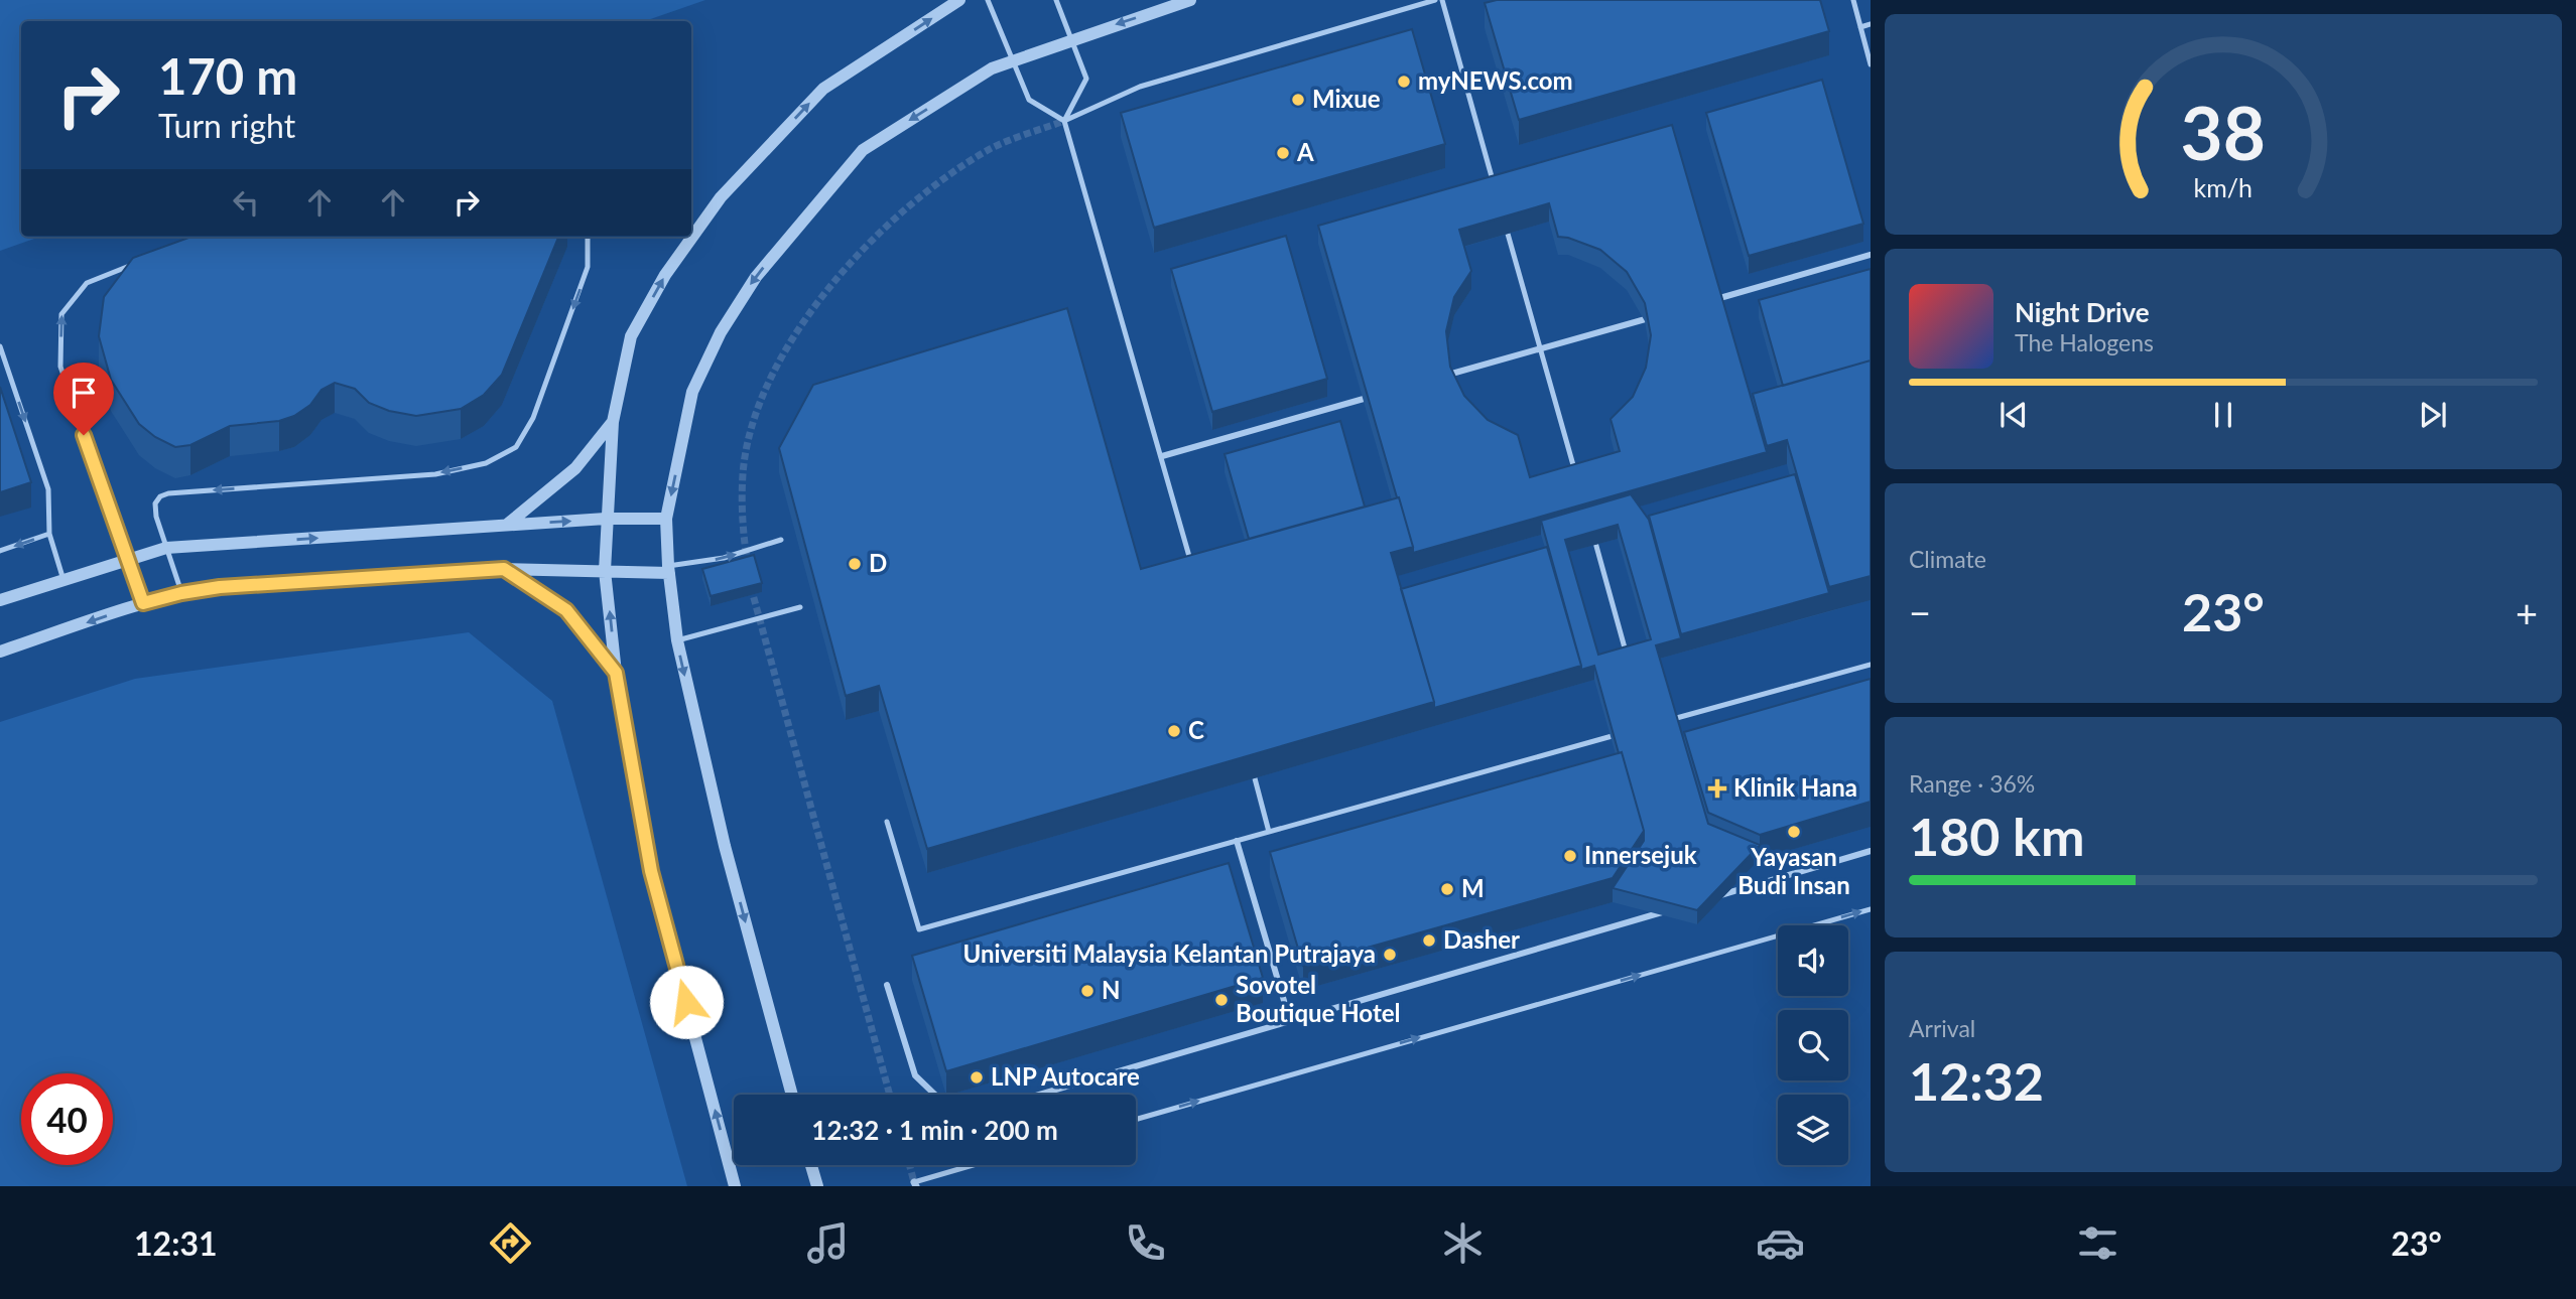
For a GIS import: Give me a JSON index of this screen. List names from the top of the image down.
{
  "places": {
    "other": [
      "myNEWS.com",
      "Mixue",
      "A",
      "D",
      "C",
      "Yayasan Budi Insan",
      "Innersejuk",
      "M",
      "Dasher",
      "Universiti Malaysia Kelantan Putrajaya",
      "N",
      "Sovotel Boutique Hotel",
      "LNP Autocare"
    ],
    "health": ["Klinik Hana"]
  },
  "page": {
    "turn": ["170 m", "Turn right"],
    "song": ["Night Drive", "The Halogens"],
    "tile": [
      "Climate",
      ["Range · 36%", "180 km"],
      ["Arrival", "12:32"]
    ],
    "heat": ["−", "23°", "+"],
    "limit": "40",
    "trip": "12:32 · 1 min · 200 m",
    "tabs": ["12:31", "23°"],
    "gauge": ["38", "km/h"]
  }
}
